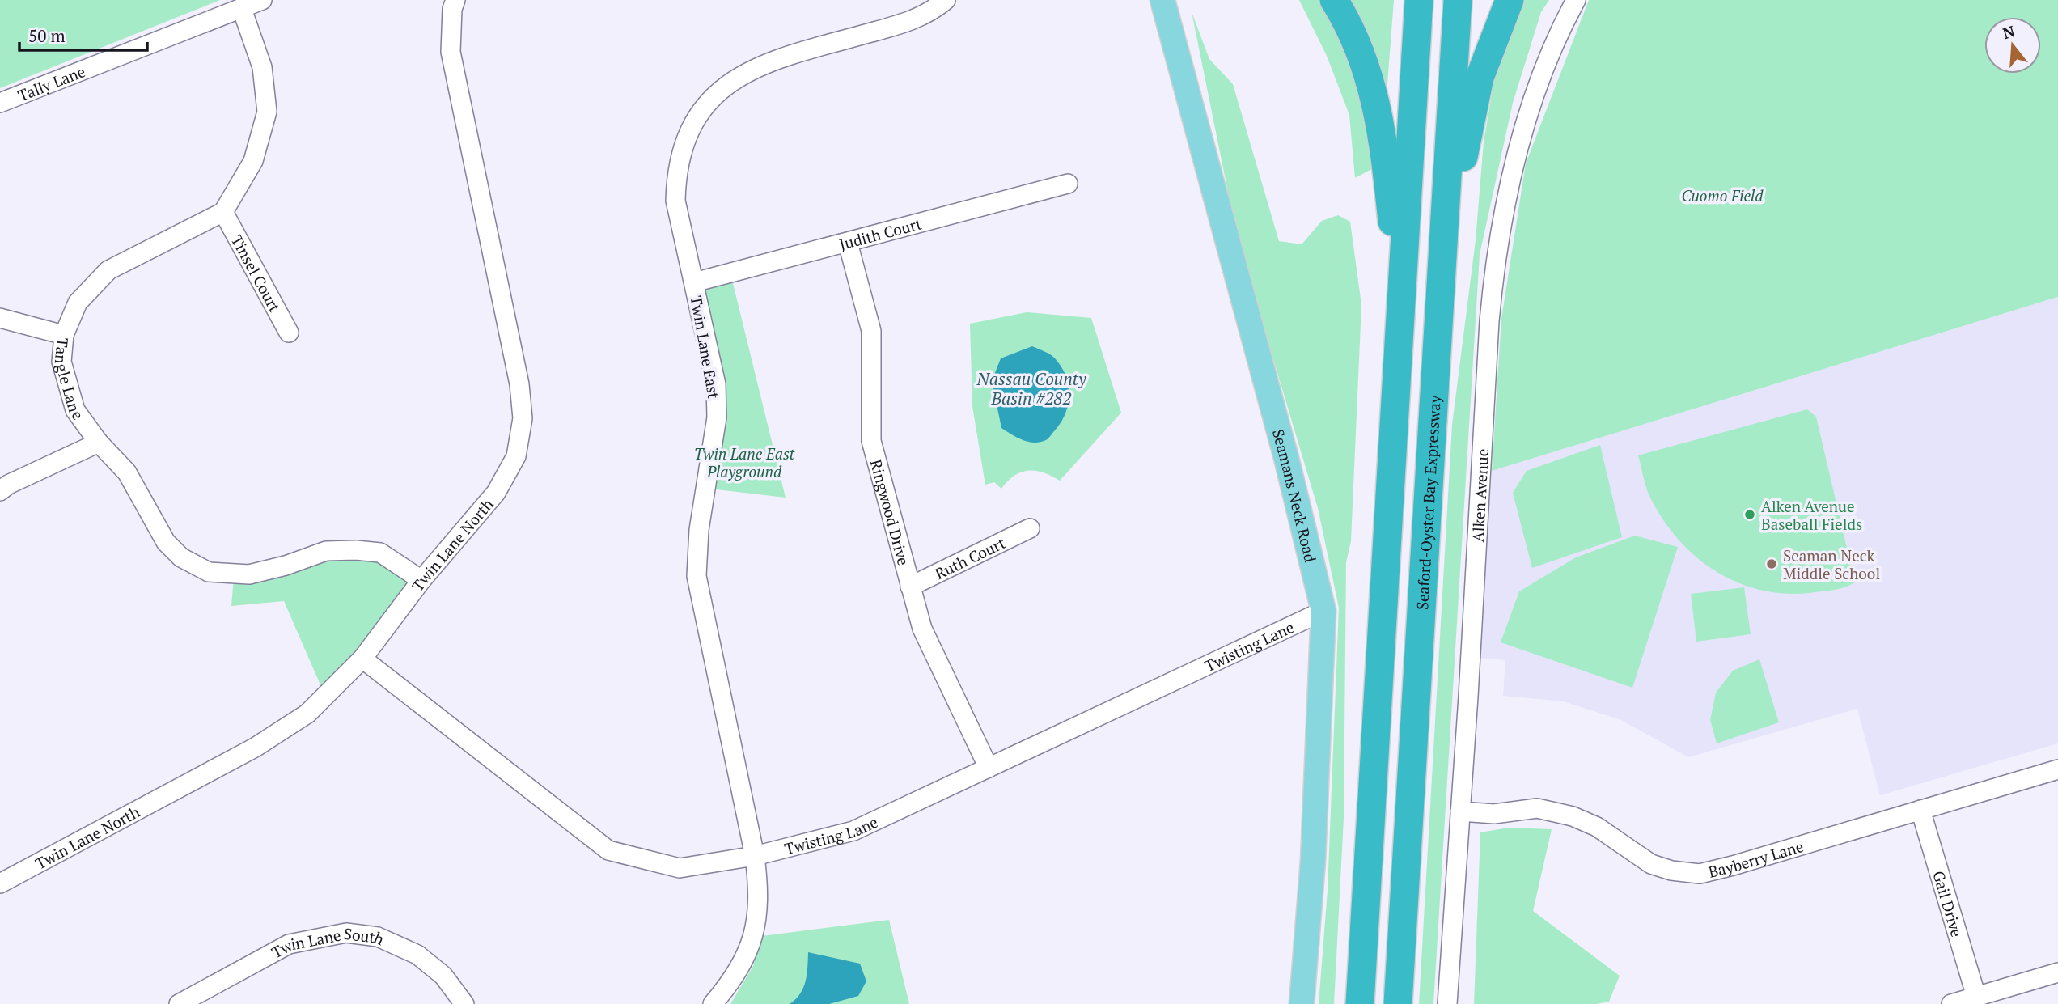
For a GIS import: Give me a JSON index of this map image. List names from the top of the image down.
{
  "streets": {
    "highway": ["Seaford-Oyster Bay Expressway"],
    "main road": ["Seamans Neck Road"],
    "street": [
      "Tally Lane",
      "Judith Court",
      "Tinsel Court",
      "Twin Lane East",
      "Tangle Lane",
      "Alken Avenue",
      "Ringwood Drive",
      "Twin Lane North",
      "Ruth Court",
      "Twisting Lane",
      "Bayberry Lane",
      "Gail Drive",
      "Twin Lane South"
    ]
  },
  "crossings": [
    ["Judith Court", "Twin Lane East"],
    ["Judith Court", "Ringwood Drive"],
    ["Tinsel Court", "Tangle Lane"],
    ["Twin Lane East", "Twisting Lane"],
    ["Tangle Lane", "Twin Lane North"],
    ["Seamans Neck Road", "Twisting Lane"],
    ["Alken Avenue", "Bayberry Lane"],
    ["Ringwood Drive", "Ruth Court"],
    ["Ringwood Drive", "Twisting Lane"],
    ["Twin Lane North", "Twisting Lane"],
    ["Bayberry Lane", "Gail Drive"]
  ],
  "water": ["Nassau County Basin #282"],
  "parks": ["Cuomo Field", "Twin Lane East Playground"],
  "places": ["Alken Avenue Baseball Fields", "Seaman Neck Middle School"],
  "scale_bar": "50 m",
  "north": "top"
}
